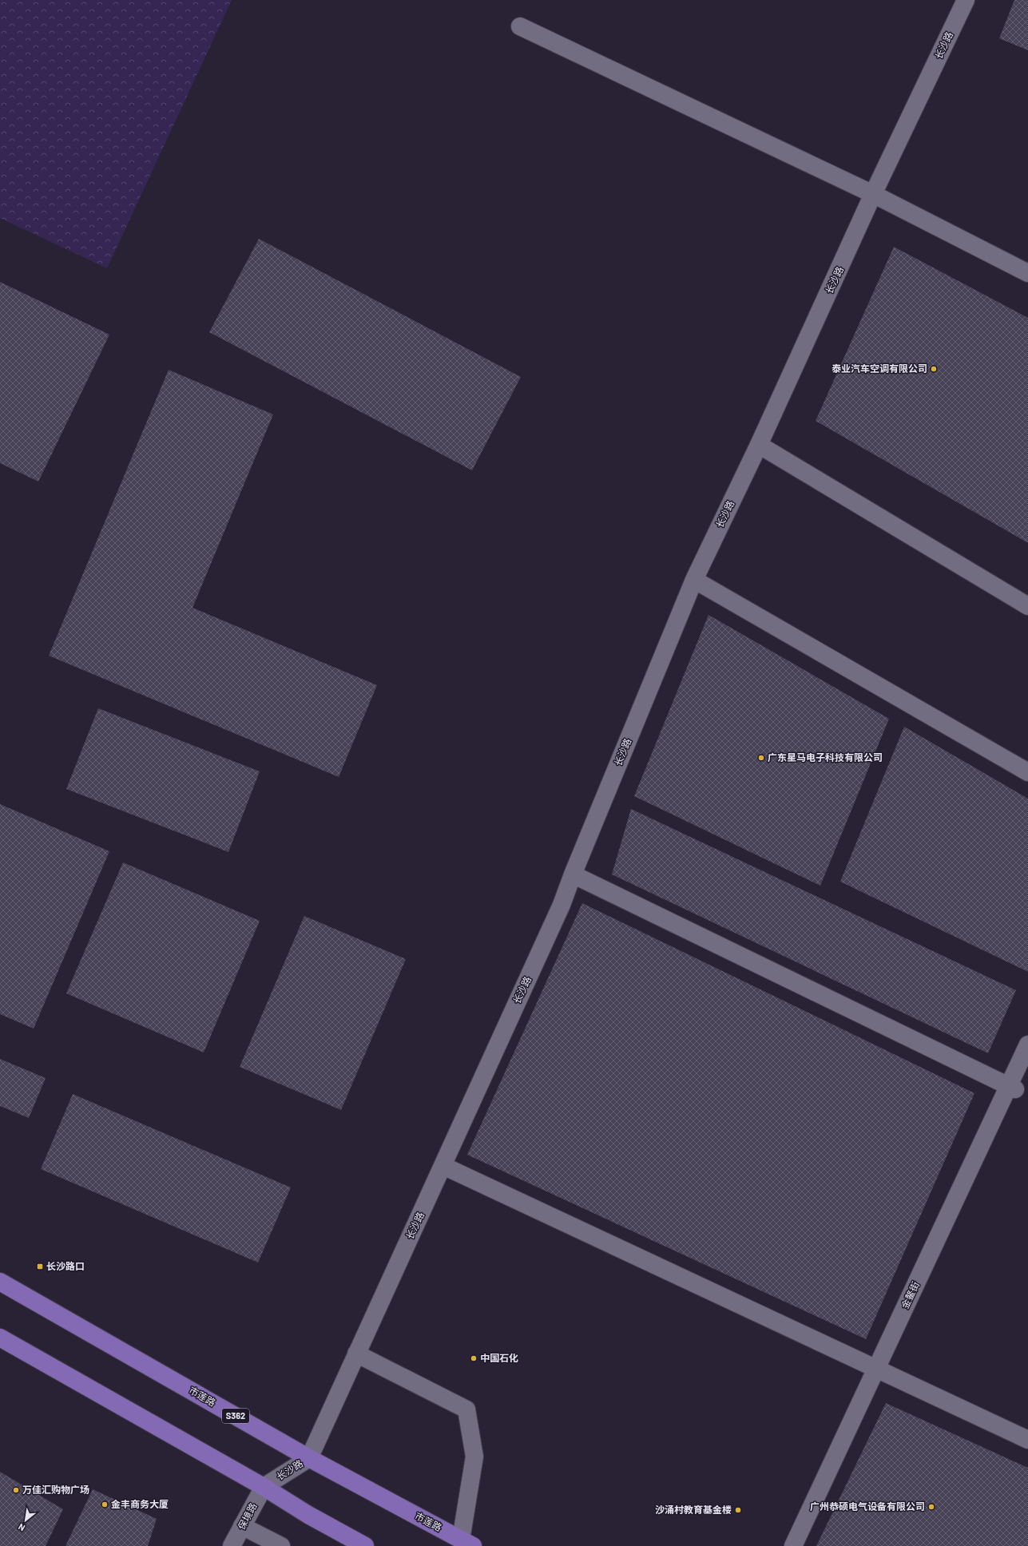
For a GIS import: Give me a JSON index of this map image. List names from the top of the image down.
{
  "streets": {
    "main road": ["市莲路", "S362"],
    "street": ["长沙路", "金鳌街", "保境路"]
  },
  "crossings": [
    ["长沙路", "市莲路"],
    ["长沙路", "保境路"]
  ],
  "places": {
    "other": [
      "泰业汽车空调有限公司",
      "广东星马电子科技有限公司",
      "中国石化",
      "万佳汇购物广场",
      "金丰商务大厦",
      "广州恭硕电气设备有限公司",
      "沙涌村教育基金楼"
    ],
    "transit": ["长沙路口"]
  },
  "north": "bottom left"
}
